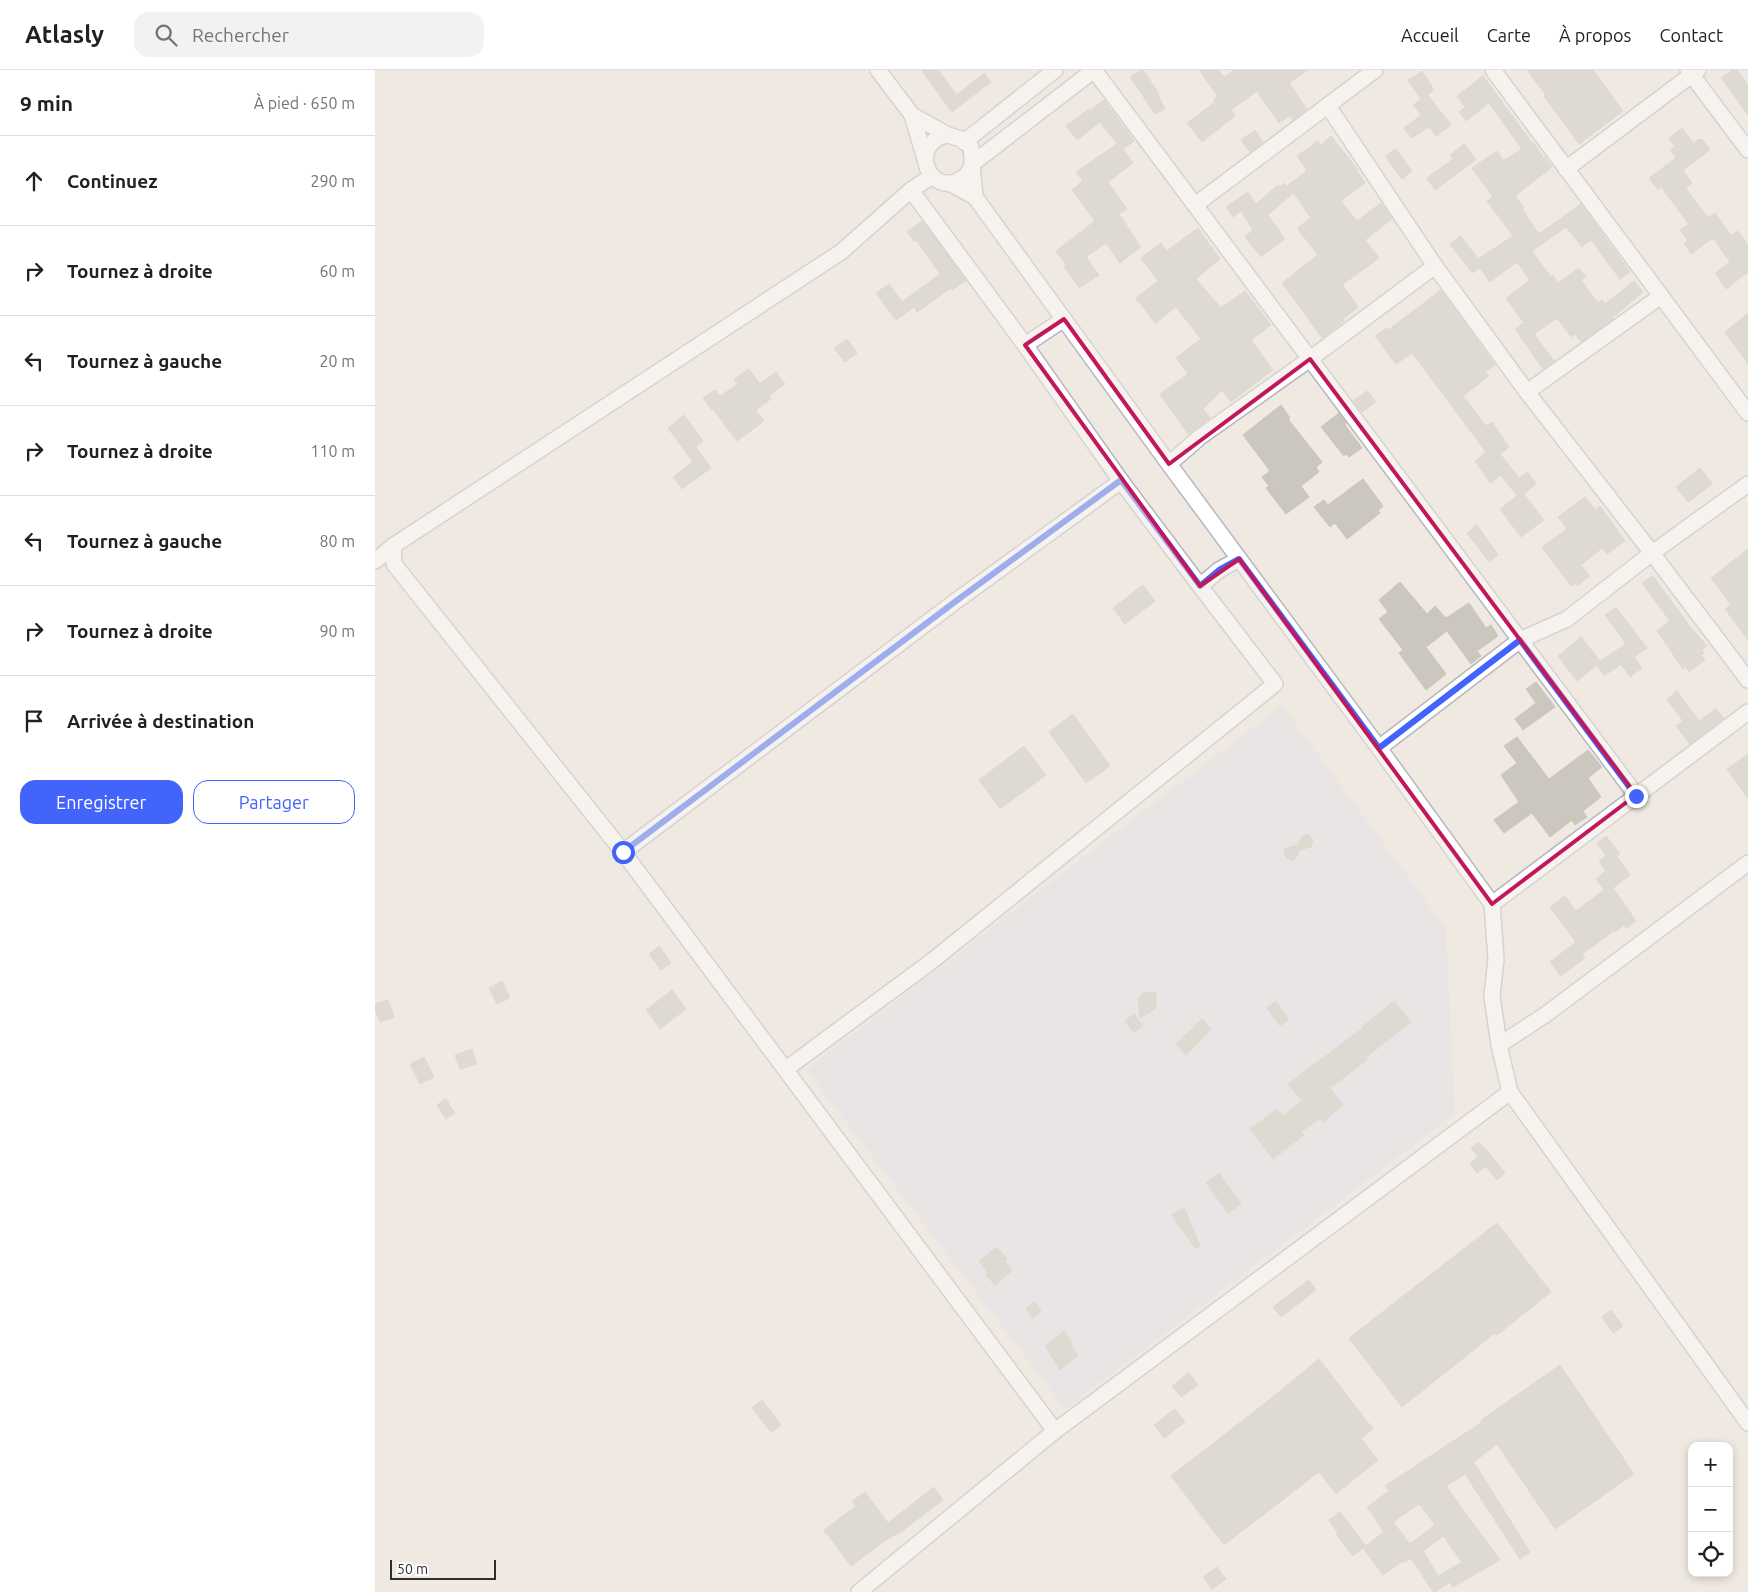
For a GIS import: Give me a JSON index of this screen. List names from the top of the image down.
{
  "scale_bar": "50 m",
  "page": {
    "header": "Atlasly",
    "search": "Rechercher",
    "nav": [
      "Accueil",
      "Carte",
      "À propos",
      "Contact"
    ],
    "heading": ["9 min", "À pied · 650 m"],
    "list": [
      ["Continuez", "290 m"],
      ["Tournez à droite", "60 m"],
      ["Tournez à gauche", "20 m"],
      ["Tournez à droite", "110 m"],
      ["Tournez à gauche", "80 m"],
      ["Tournez à droite", "90 m"],
      "Arrivée à destination"
    ],
    "buttons": ["Enregistrer", "Partager"],
    "map_buttons": ["+", "−"],
    "scale": "50 m"
  }
}
